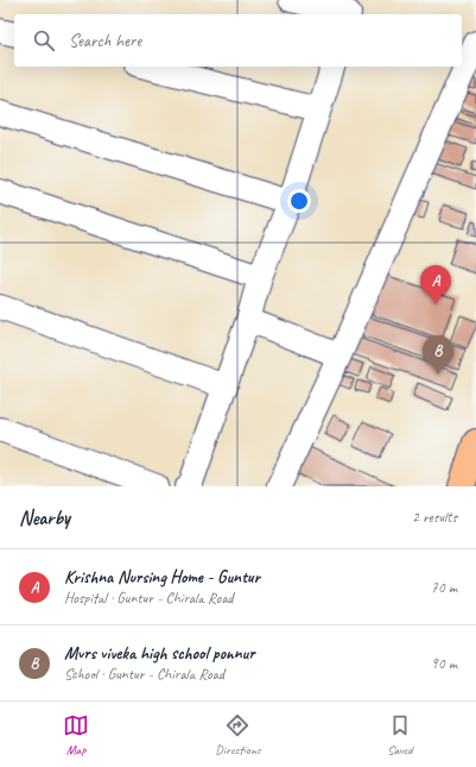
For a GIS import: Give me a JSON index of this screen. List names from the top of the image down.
{
  "page": {
    "search": "Search here",
    "pins": ["A", "B"],
    "heading": ["Nearby", "2 results"],
    "list": [
      {
        "mark": "A",
        "name": "Krishna Nursing Home - Guntur",
        "note": "Hospital · Guntur - Chirala Road",
        "value": "70 m"
      },
      {
        "mark": "B",
        "name": "Mvrs viveka high school ponnur",
        "note": "School · Guntur - Chirala Road",
        "value": "90 m"
      }
    ],
    "nav": ["Map", "Directions", "Saved"]
  }
}
